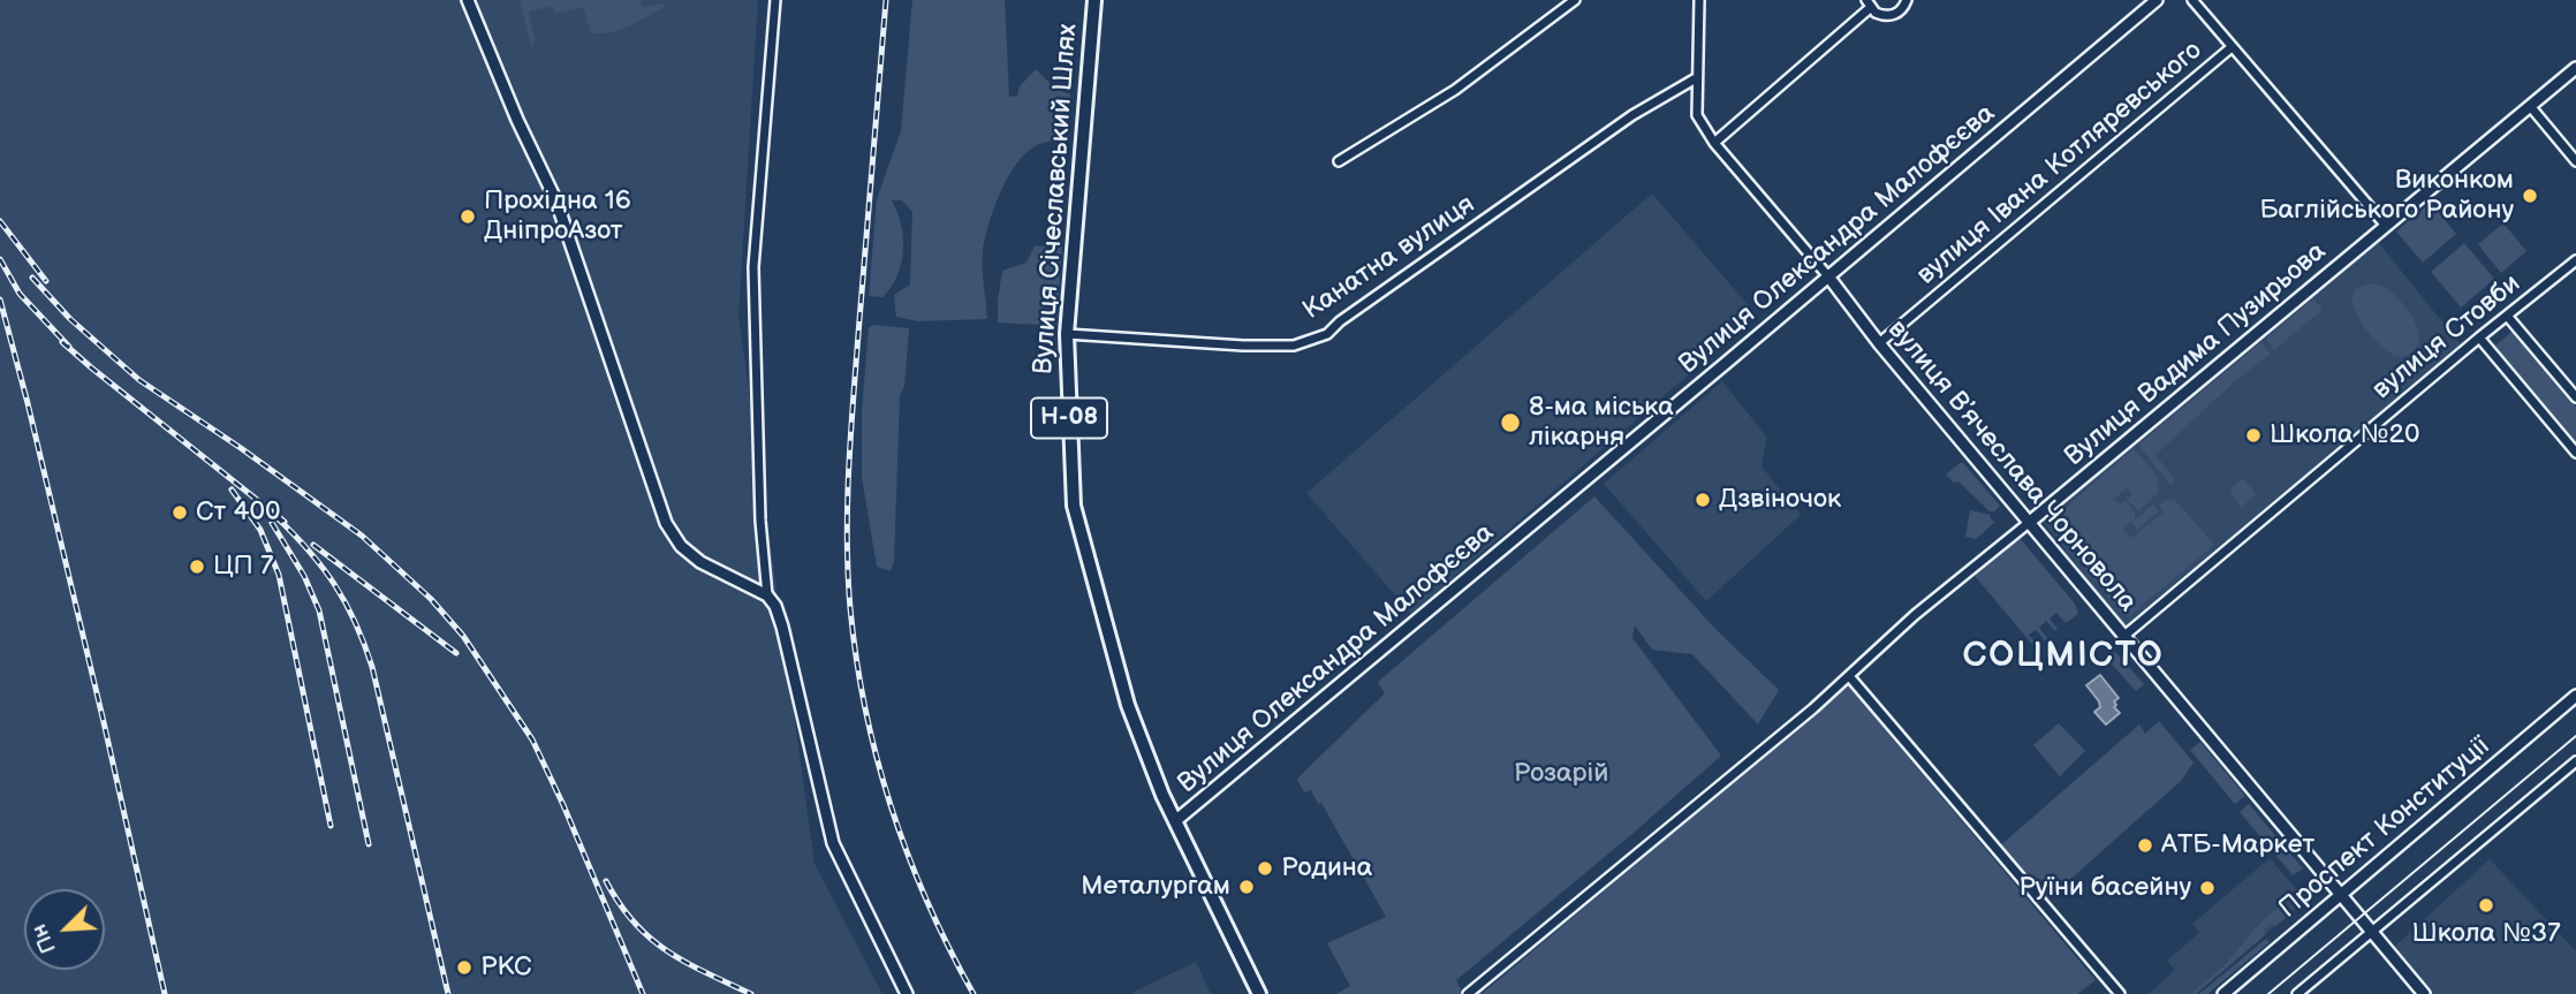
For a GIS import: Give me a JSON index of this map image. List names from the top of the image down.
{
  "streets": {
    "main road": ["Вулиця Січеславський Шлях", "Н-08"],
    "street": [
      "вулиця Івана Котляревського",
      "Вулиця Олександра Малофєєва",
      "Канатна вулиця",
      "вулиця Стовби",
      "Вулиця Вадима Пузирьова",
      "вулиця Вʼячеслава Чорновола",
      "Проспект Конституції"
    ]
  },
  "crossings": [
    ["вулиця Івана Котляревського", "вулиця Вʼячеслава Чорновола"],
    ["Вулиця Січеславський Шлях", "Вулиця Олександра Малофєєва"],
    ["Вулиця Січеславський Шлях", "Канатна вулиця"],
    ["Вулиця Олександра Малофєєва", "вулиця Вʼячеслава Чорновола"],
    ["Канатна вулиця", "вулиця Вʼячеслава Чорновола"],
    ["вулиця Стовби", "вулиця Вʼячеслава Чорновола"],
    ["Вулиця Вадима Пузирьова", "вулиця Вʼячеслава Чорновола"],
    ["вулиця Вʼячеслава Чорновола", "Проспект Конституції"]
  ],
  "districts": ["СОЦМІСТО"],
  "parks": ["Розарій"],
  "places": [
    "Виконком Баглійського Району",
    "Прохідна 16 ДніпроАзот",
    "8-ма міська лікарня",
    "Школа №20",
    "Дзвіночок",
    "Ст 400",
    "ЦП 7",
    "АТБ-Маркет",
    "Родина",
    "Металургам",
    "Руїни басейну",
    "Школа №37",
    "РКС"
  ],
  "north": "bottom left"
}
